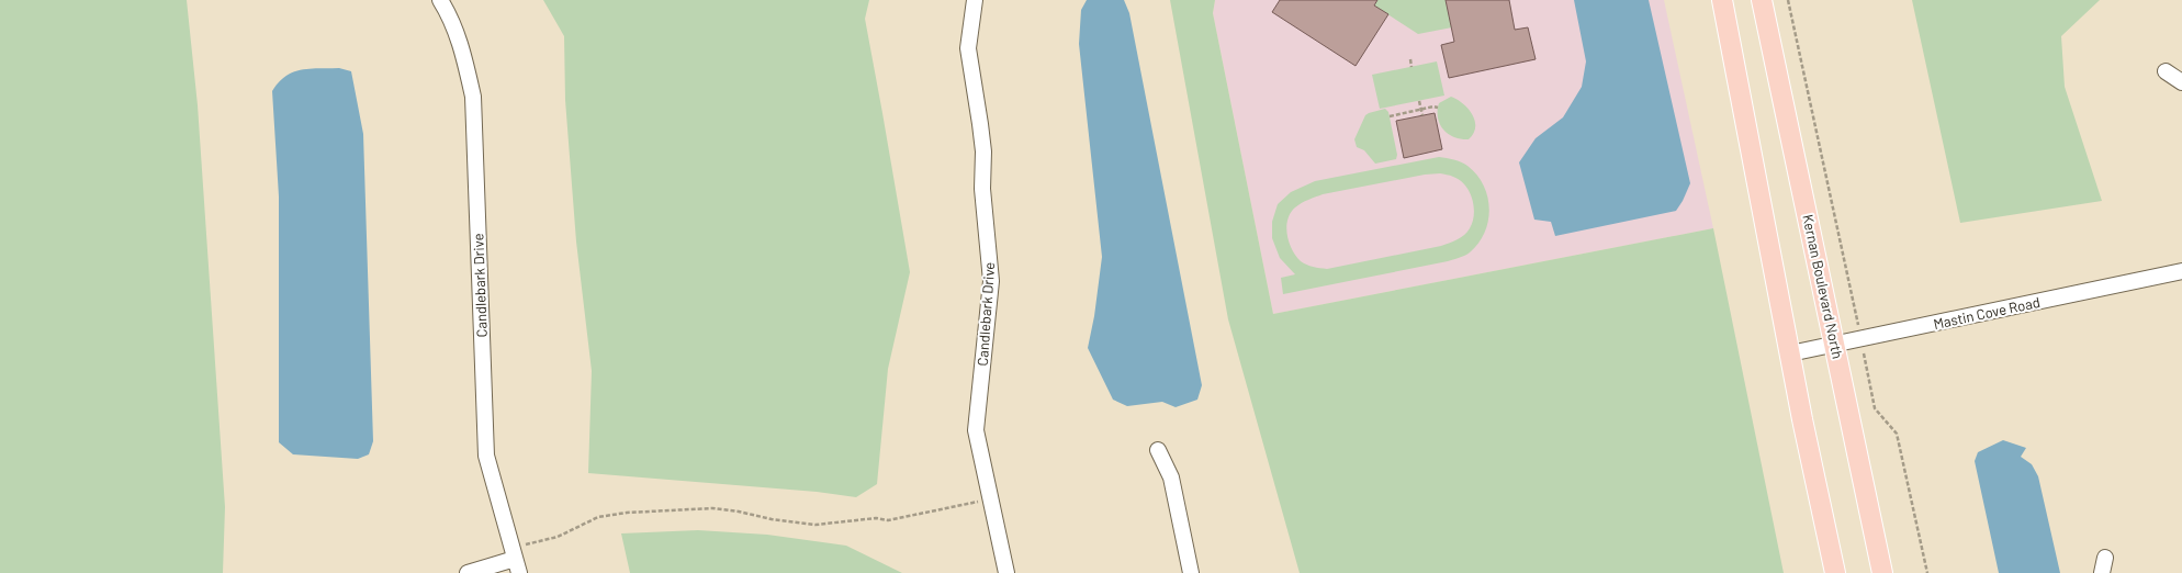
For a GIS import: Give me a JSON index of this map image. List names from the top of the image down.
{
  "streets": {
    "main road": ["Kernan Boulevard North"],
    "street": ["Candlebark Drive", "Mastin Cove Road"]
  },
  "crossings": [
    ["Kernan Boulevard North", "Mastin Cove Road"]
  ]
}
